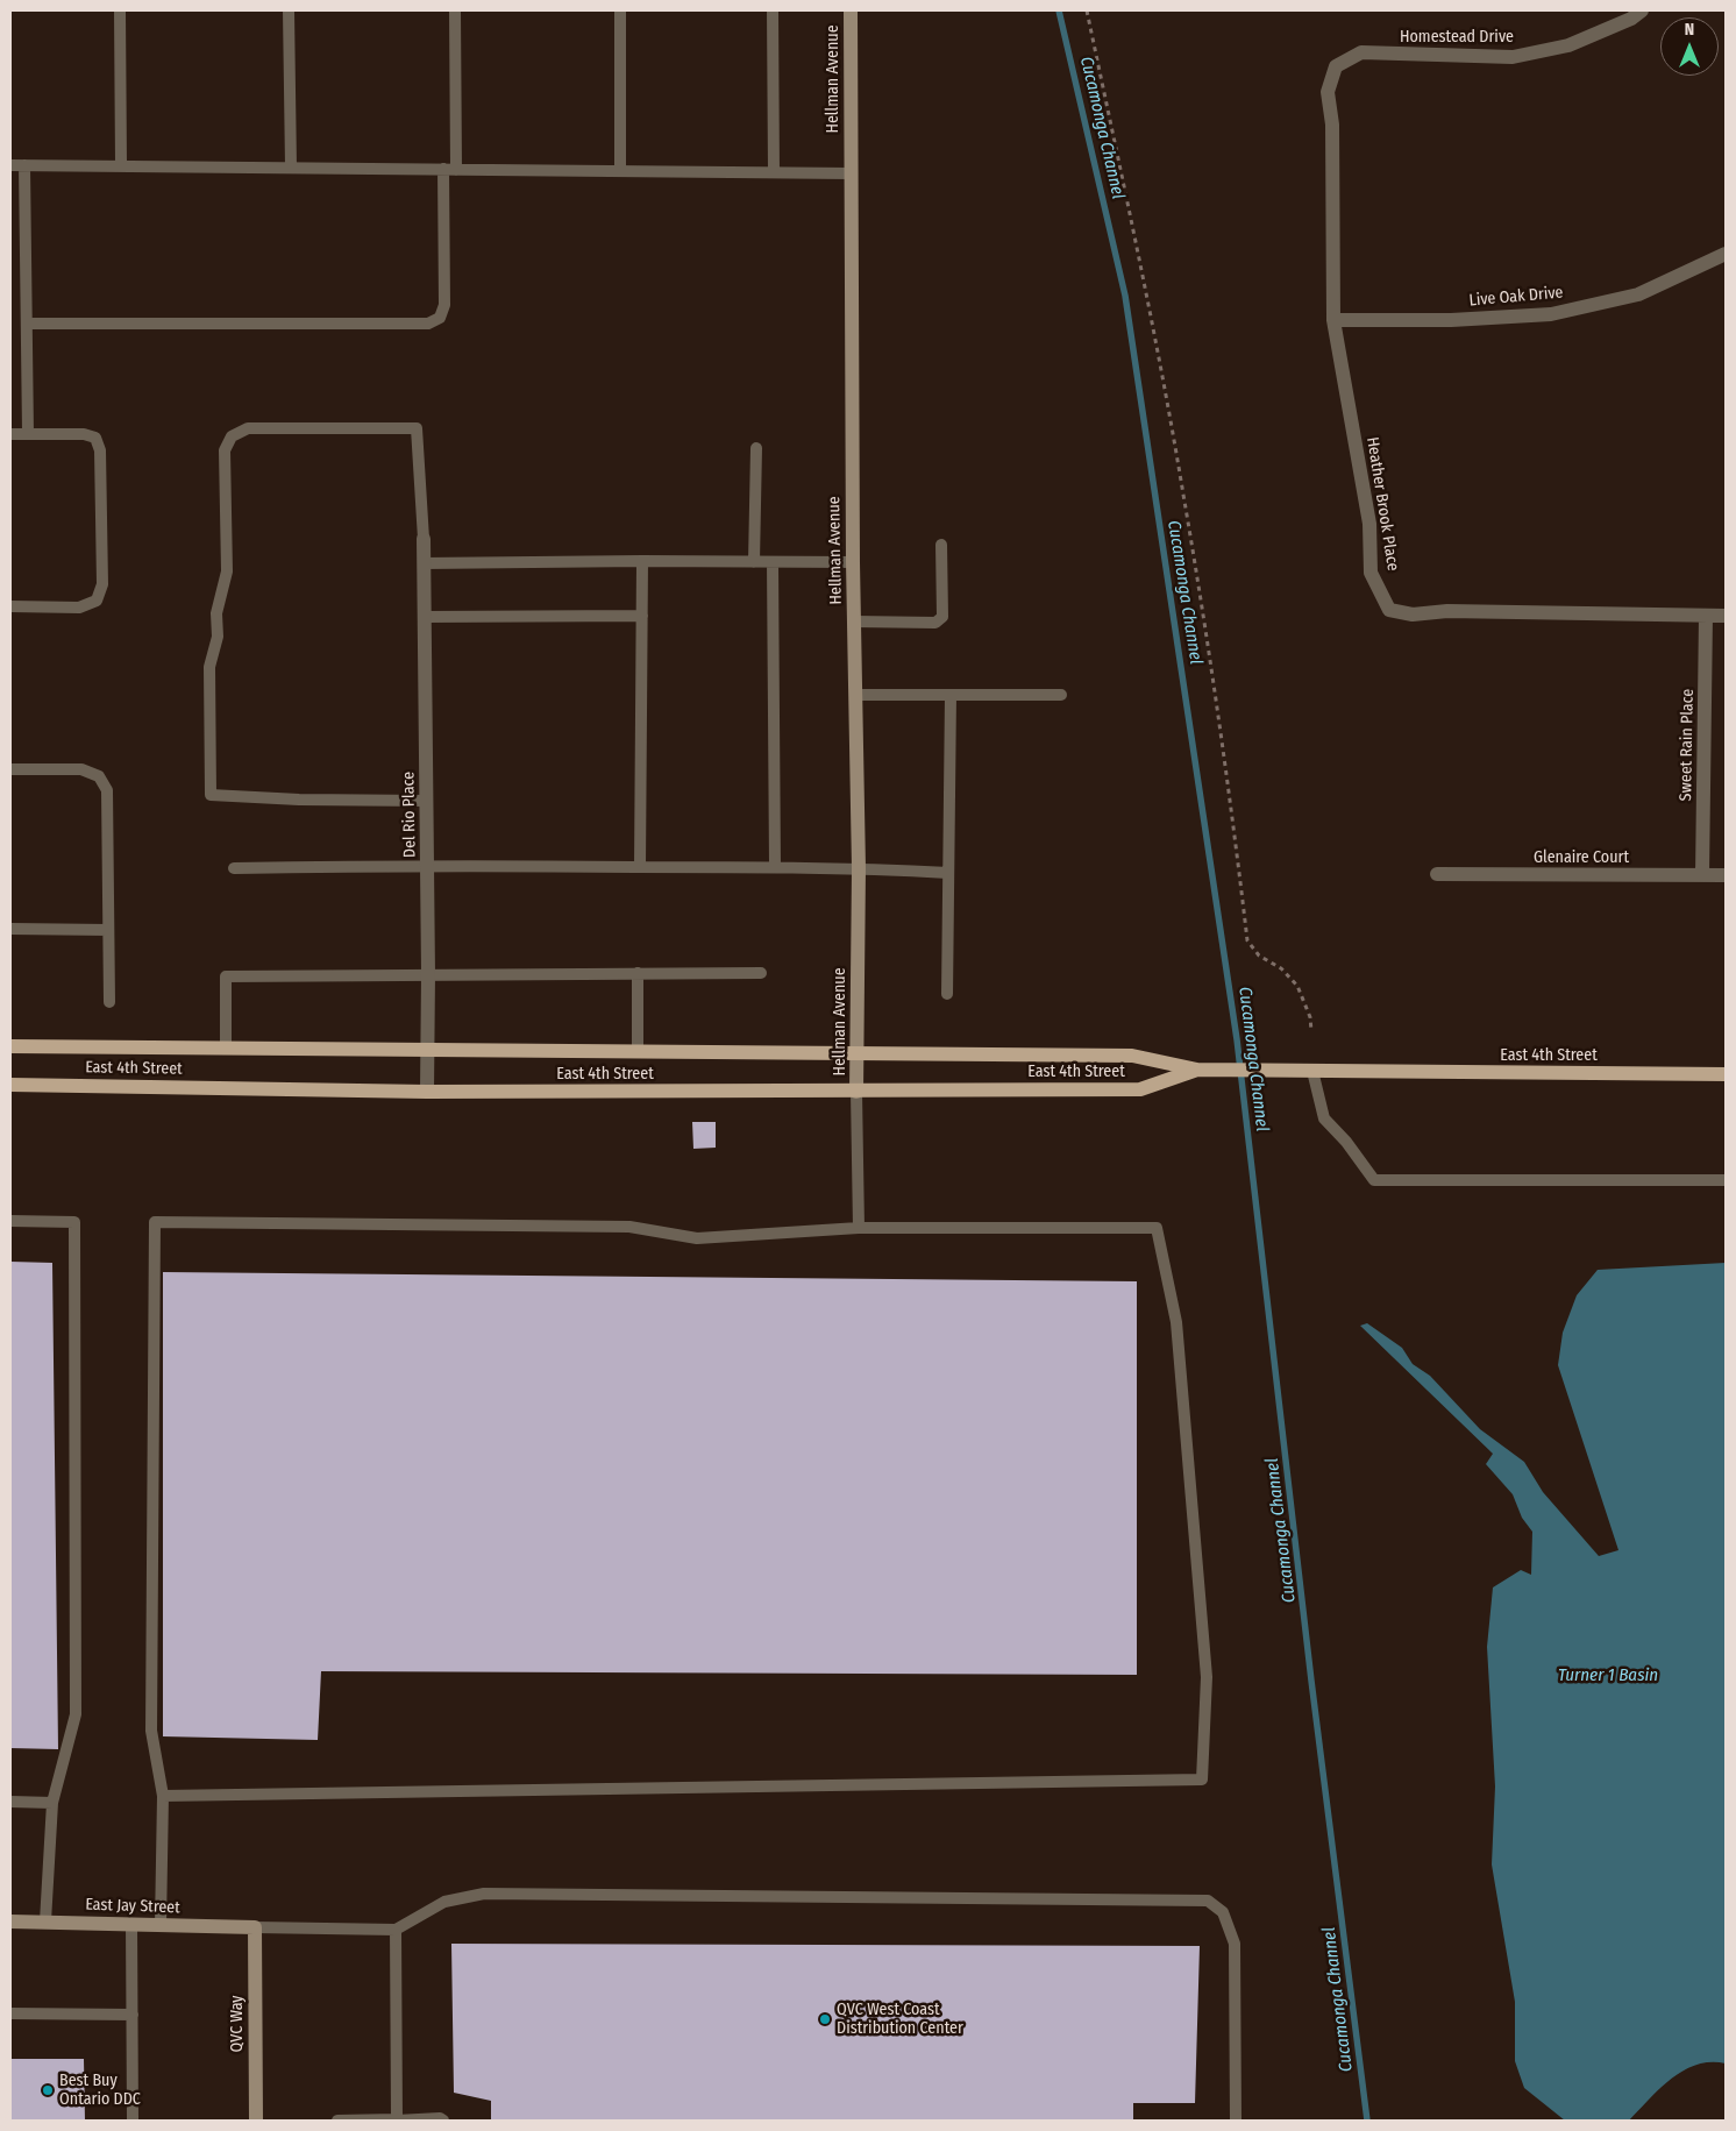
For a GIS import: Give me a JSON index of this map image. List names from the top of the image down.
{
  "streets": {
    "main road": ["East 4th Street"],
    "street": [
      "Homestead Drive",
      "Hellman Avenue",
      "Live Oak Drive",
      "Heather Brook Place",
      "Sweet Rain Place",
      "Del Rio Place",
      "Glenaire Court",
      "East Jay Street",
      "QVC Way"
    ]
  },
  "crossings": [
    ["Homestead Drive", "Heather Brook Place"],
    ["Hellman Avenue", "East 4th Street"],
    ["Live Oak Drive", "Heather Brook Place"],
    ["Heather Brook Place", "Sweet Rain Place"],
    ["Sweet Rain Place", "Glenaire Court"],
    ["Del Rio Place", "East 4th Street"],
    ["East Jay Street", "QVC Way"]
  ],
  "water": ["Cucamonga Channel", "Turner 1 Basin"],
  "places": ["QVC West Coast Distribution Center", "Best Buy Ontario DDC"],
  "north": "top"
}
